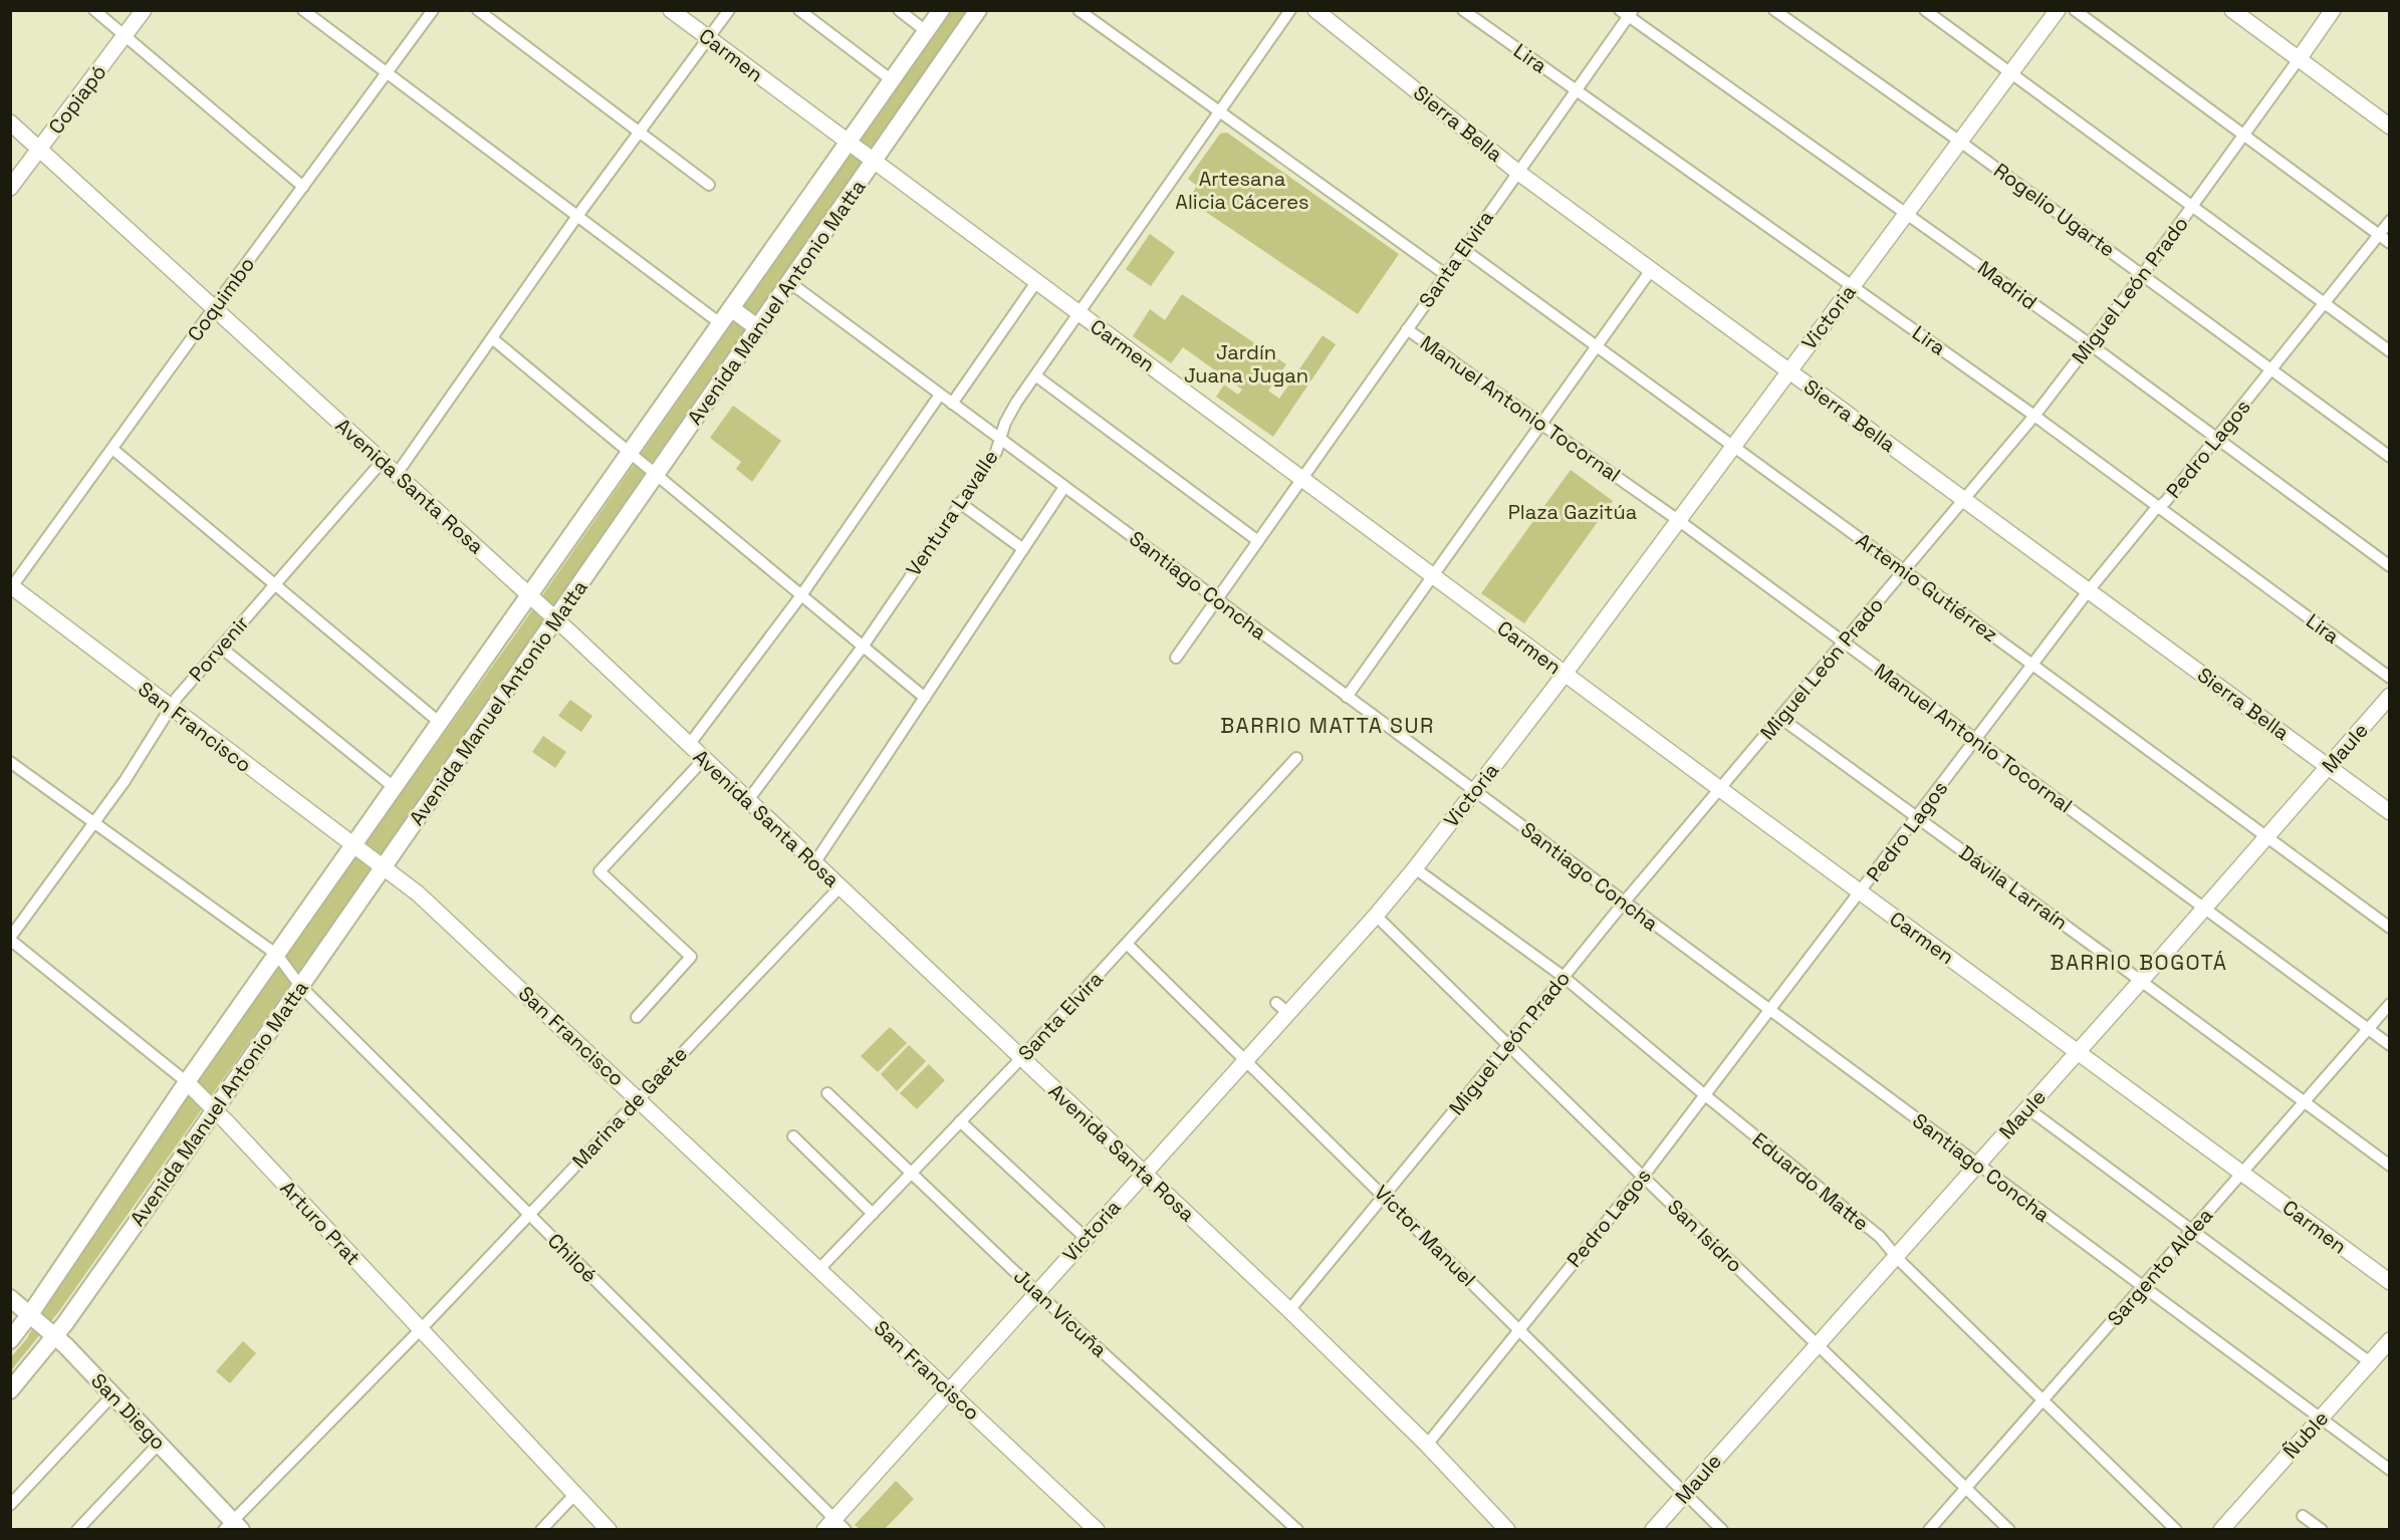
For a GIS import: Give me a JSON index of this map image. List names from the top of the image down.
{
  "streets": {
    "main road": [
      "Carmen",
      "Copiapó",
      "Sierra Bella",
      "Miguel León Prado",
      "Avenida Manuel Antonio Matta",
      "Victoria",
      "Avenida Santa Rosa",
      "San Francisco",
      "Maule",
      "Arturo Prat",
      "San Diego",
      "Ñuble"
    ],
    "street": [
      "Lira",
      "Rogelio Ugarte",
      "Santa Elvira",
      "Madrid",
      "Coquimbo",
      "Manuel Antonio Tocornal",
      "Pedro Lagos",
      "Ventura Lavalle",
      "Santiago Concha",
      "Artemio Gutiérrez",
      "Porvenir",
      "Dávila Larraín",
      "Marina de Gaete",
      "Eduardo Matte",
      "Víctor Manuel",
      "San Isidro",
      "Chiloé",
      "Sargento Aldea",
      "Juan Vicuña"
    ]
  },
  "crossings": [
    ["Carmen", "Santa Elvira"],
    ["Carmen", "Miguel León Prado"],
    ["Carmen", "Avenida Manuel Antonio Matta"],
    ["Carmen", "Victoria"],
    ["Carmen", "Pedro Lagos"],
    ["Carmen", "Ventura Lavalle"],
    ["Carmen", "Maule"],
    ["Carmen", "Sargento Aldea"],
    ["Lira", "Santa Elvira"],
    ["Lira", "Miguel León Prado"],
    ["Lira", "Victoria"],
    ["Lira", "Pedro Lagos"],
    ["Copiapó", "Avenida Santa Rosa"],
    ["Sierra Bella", "Santa Elvira"],
    ["Sierra Bella", "Miguel León Prado"],
    ["Sierra Bella", "Victoria"],
    ["Sierra Bella", "Pedro Lagos"],
    ["Sierra Bella", "Maule"],
    ["Rogelio Ugarte", "Miguel León Prado"],
    ["Rogelio Ugarte", "Victoria"],
    ["Rogelio Ugarte", "Pedro Lagos"],
    ["Santa Elvira", "Madrid"],
    ["Santa Elvira", "Manuel Antonio Tocornal"],
    ["Santa Elvira", "Avenida Santa Rosa"],
    ["Santa Elvira", "Santiago Concha"],
    ["Santa Elvira", "Artemio Gutiérrez"],
    ["Santa Elvira", "San Francisco"],
    ["Santa Elvira", "Víctor Manuel"],
    ["Santa Elvira", "Juan Vicuña"],
    ["Madrid", "Miguel León Prado"],
    ["Madrid", "Victoria"],
    ["Madrid", "Pedro Lagos"],
    ["Miguel León Prado", "Manuel Antonio Tocornal"],
    ["Miguel León Prado", "Avenida Santa Rosa"],
    ["Miguel León Prado", "Santiago Concha"],
    ["Miguel León Prado", "Artemio Gutiérrez"],
    ["Miguel León Prado", "Dávila Larraín"],
    ["Miguel León Prado", "Eduardo Matte"],
    ["Miguel León Prado", "Víctor Manuel"],
    ["Miguel León Prado", "San Isidro"],
    ["Coquimbo", "Avenida Santa Rosa"],
    ["Coquimbo", "San Francisco"],
    ["Avenida Manuel Antonio Matta", "Avenida Santa Rosa"],
    ["Avenida Manuel Antonio Matta", "Santiago Concha"],
    ["Avenida Manuel Antonio Matta", "San Francisco"],
    ["Avenida Manuel Antonio Matta", "Arturo Prat"],
    ["Avenida Manuel Antonio Matta", "Chiloé"],
    ["Avenida Manuel Antonio Matta", "San Diego"],
    ["Victoria", "Manuel Antonio Tocornal"],
    ["Victoria", "Avenida Santa Rosa"],
    ["Victoria", "Santiago Concha"],
    ["Victoria", "Artemio Gutiérrez"],
    ["Victoria", "San Francisco"],
    ["Victoria", "Eduardo Matte"],
    ["Victoria", "Víctor Manuel"],
    ["Victoria", "San Isidro"],
    ["Victoria", "Chiloé"],
    ["Victoria", "Juan Vicuña"],
    ["Manuel Antonio Tocornal", "Pedro Lagos"],
    ["Manuel Antonio Tocornal", "Maule"],
    ["Manuel Antonio Tocornal", "Sargento Aldea"],
    ["Pedro Lagos", "Avenida Santa Rosa"],
    ["Pedro Lagos", "Santiago Concha"],
    ["Pedro Lagos", "Artemio Gutiérrez"],
    ["Pedro Lagos", "Dávila Larraín"],
    ["Pedro Lagos", "Eduardo Matte"],
    ["Pedro Lagos", "Víctor Manuel"],
    ["Pedro Lagos", "San Isidro"],
    ["Avenida Santa Rosa", "Ventura Lavalle"],
    ["Avenida Santa Rosa", "Porvenir"],
    ["Avenida Santa Rosa", "Marina de Gaete"],
    ["Ventura Lavalle", "Santiago Concha"],
    ["Santiago Concha", "Maule"],
    ["Santiago Concha", "Sargento Aldea"],
    ["Santiago Concha", "Ñuble"],
    ["Artemio Gutiérrez", "Maule"],
    ["Porvenir", "San Francisco"],
    ["Porvenir", "Arturo Prat"],
    ["Porvenir", "Chiloé"],
    ["San Francisco", "Marina de Gaete"],
    ["Maule", "Dávila Larraín"],
    ["Maule", "Eduardo Matte"],
    ["Maule", "Víctor Manuel"],
    ["Maule", "San Isidro"],
    ["Dávila Larraín", "Sargento Aldea"],
    ["Marina de Gaete", "Arturo Prat"],
    ["Marina de Gaete", "Chiloé"],
    ["Marina de Gaete", "San Diego"],
    ["Eduardo Matte", "Sargento Aldea"],
    ["San Isidro", "Sargento Aldea"]
  ],
  "districts": ["BARRIO MATTA SUR", "BARRIO BOGOTÁ"],
  "parks": ["Artesana Alicia Cáceres", "Jardín Juana Jugan", "Plaza Gazitúa"]
}
